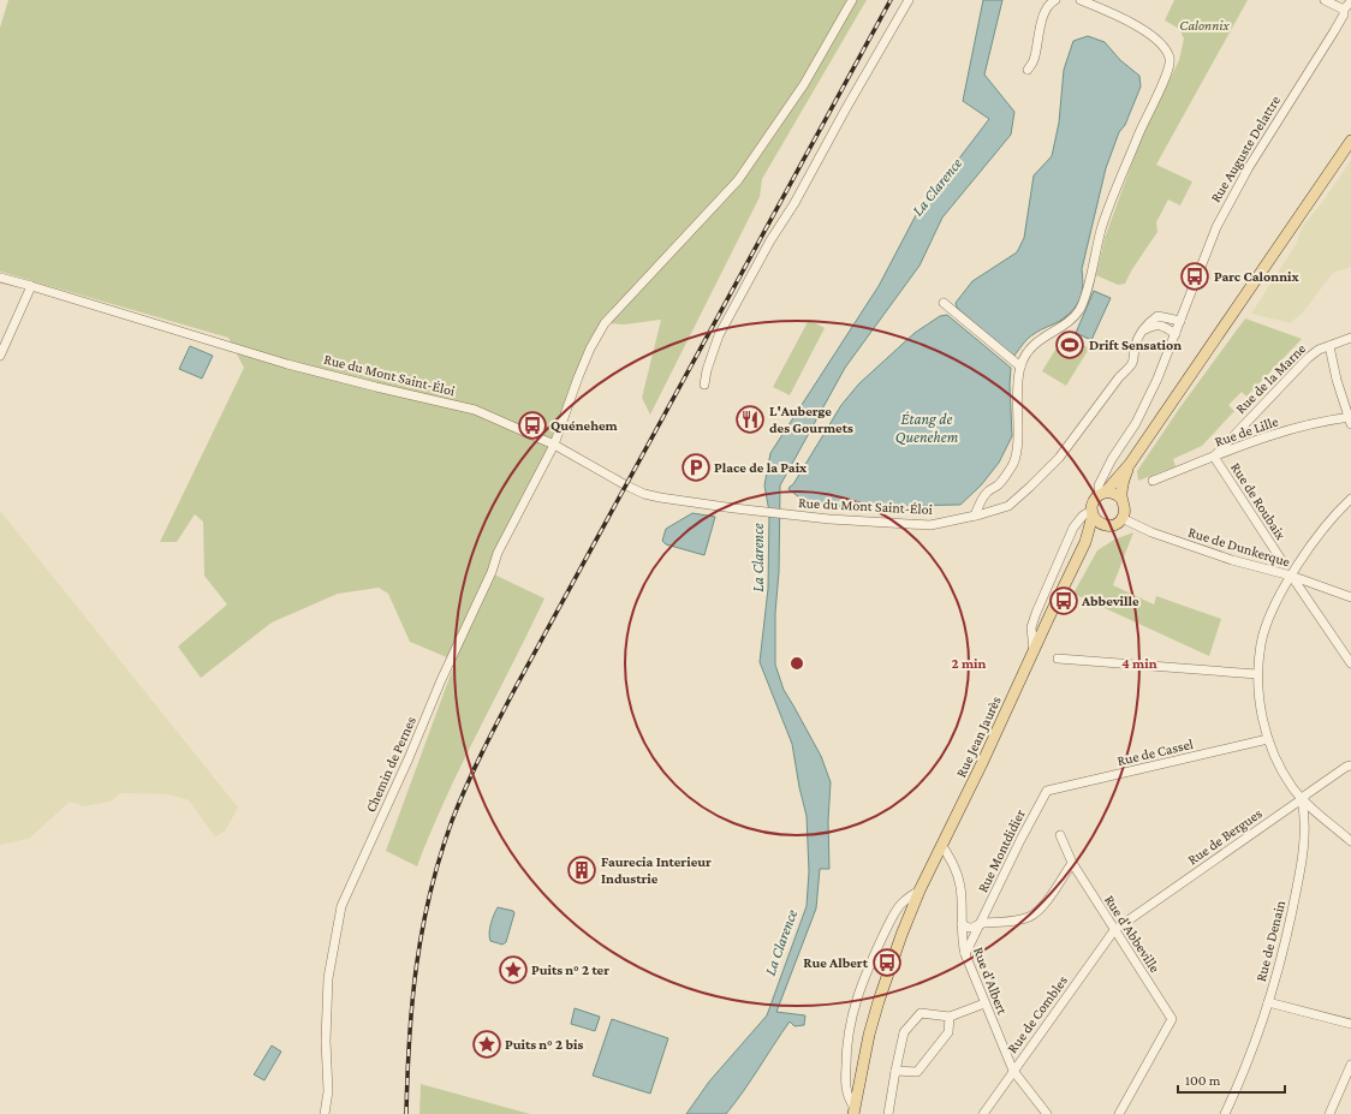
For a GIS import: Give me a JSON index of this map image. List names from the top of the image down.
{
  "streets": {
    "main road": ["Rue Jean Jaurès"],
    "street": [
      "Rue Auguste Delattre",
      "Rue du Mont Saint-Éloi",
      "Rue de la Marne",
      "Rue de Lille",
      "Rue de Roubaix",
      "Rue de Dunkerque",
      "Rue de Cassel",
      "Chemin de Pernes",
      "Rue de Bergues",
      "Rue Montdidier",
      "Rue d'Abbeville",
      "Rue de Denain",
      "Rue d'Albert",
      "Rue de Combles"
    ]
  },
  "crossings": [
    ["Rue Auguste Delattre", "Rue du Mont Saint-Éloi"],
    ["Rue Auguste Delattre", "Rue de Dunkerque"],
    ["Rue Auguste Delattre", "Rue Jean Jaurès"],
    ["Rue du Mont Saint-Éloi", "Chemin de Pernes"],
    ["Rue de la Marne", "Rue de Lille"],
    ["Rue de la Marne", "Rue de Roubaix"],
    ["Rue de Lille", "Rue de Roubaix"],
    ["Rue de Dunkerque", "Rue Jean Jaurès"],
    ["Rue Jean Jaurès", "Rue d'Albert"],
    ["Rue de Cassel", "Rue Montdidier"],
    ["Rue de Bergues", "Rue d'Abbeville"],
    ["Rue de Bergues", "Rue de Denain"],
    ["Rue de Bergues", "Rue de Combles"],
    ["Rue Montdidier", "Rue d'Albert"],
    ["Rue d'Abbeville", "Rue de Combles"],
    ["Rue d'Albert", "Rue de Combles"]
  ],
  "water": ["La Clarence", "Étang de Quenehem"],
  "parks": ["Calonnix"],
  "places": {
    "bus stop": [
      "Parc Calonnix",
      "Quénehem",
      "Abbeville",
      "Rue Albert"
    ],
    "sports": ["Drift Sensation"],
    "restaurant": ["L'Auberge des Gourmets"],
    "parking": ["Place de la Paix"],
    "building": ["Faurecia Interieur Industrie"],
    "place": ["Puits n° 2 ter", "Puits n° 2 bis"]
  },
  "scale_bar": "100 m",
  "rings": ["2 min", "4 min"]
}
